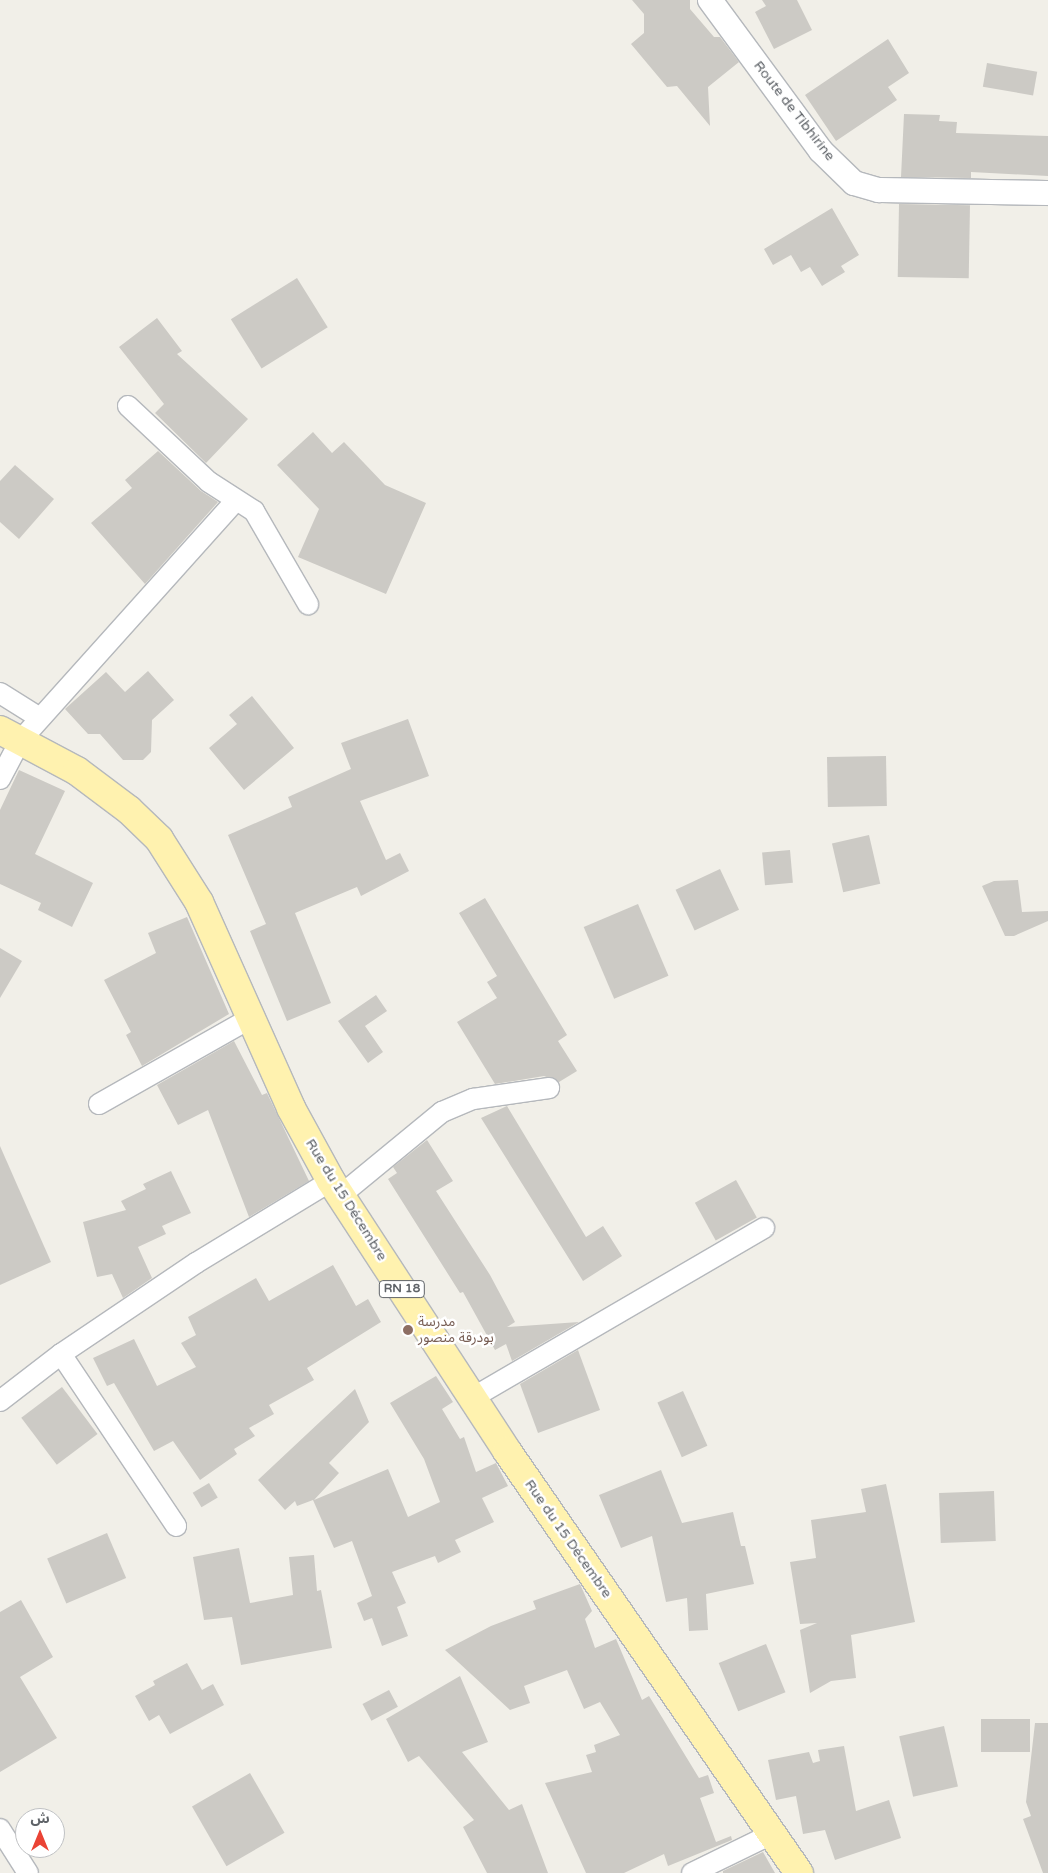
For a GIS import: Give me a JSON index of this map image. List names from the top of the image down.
{
  "streets": {
    "main road": ["Rue du 15 Décembre", "RN 18"],
    "street": ["Route de Tibhirine"]
  },
  "places": ["مدرسة بودرقة منصور"],
  "north": "top"
}
